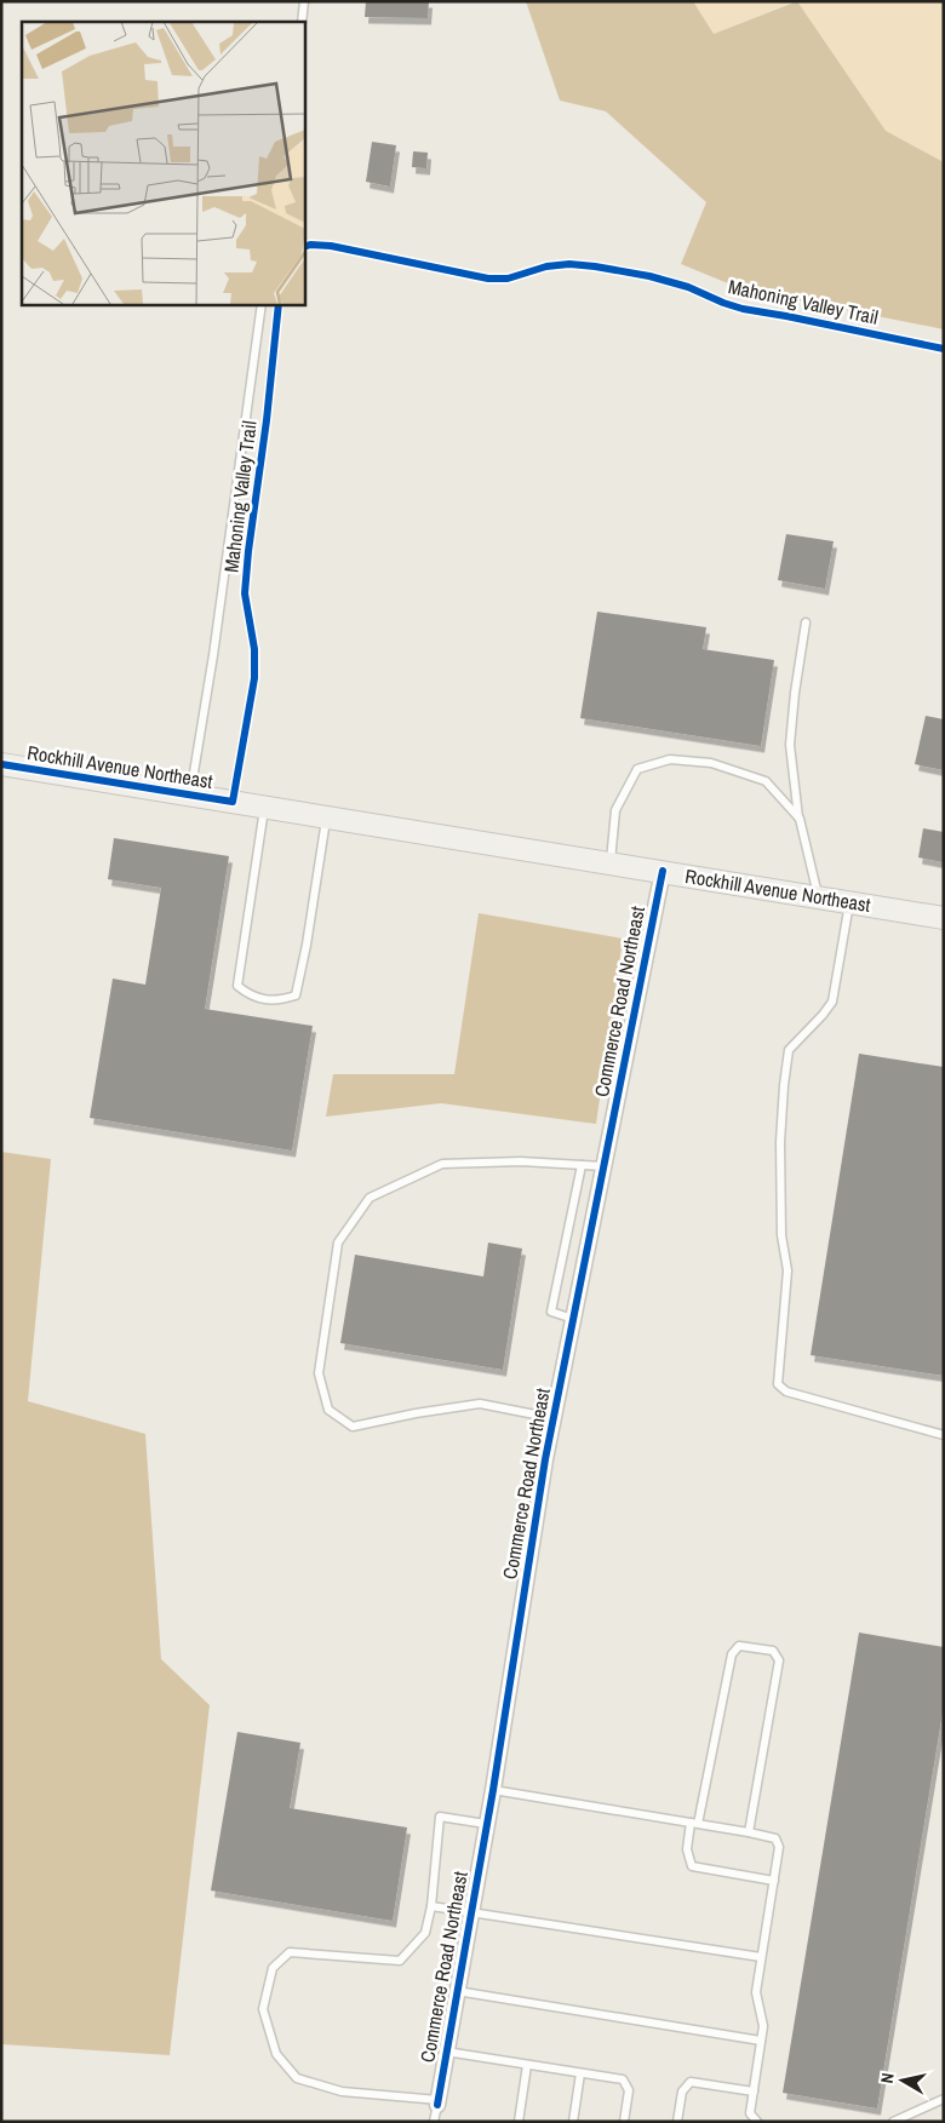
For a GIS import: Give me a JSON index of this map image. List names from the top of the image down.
{
  "streets": {
    "street": ["Rockhill Avenue Northeast", "Commerce Road Northeast"],
    "cycle path": ["Mahoning Valley Trail"]
  },
  "crossings": [
    ["Rockhill Avenue Northeast", "Commerce Road Northeast"]
  ],
  "north": "left"
}
